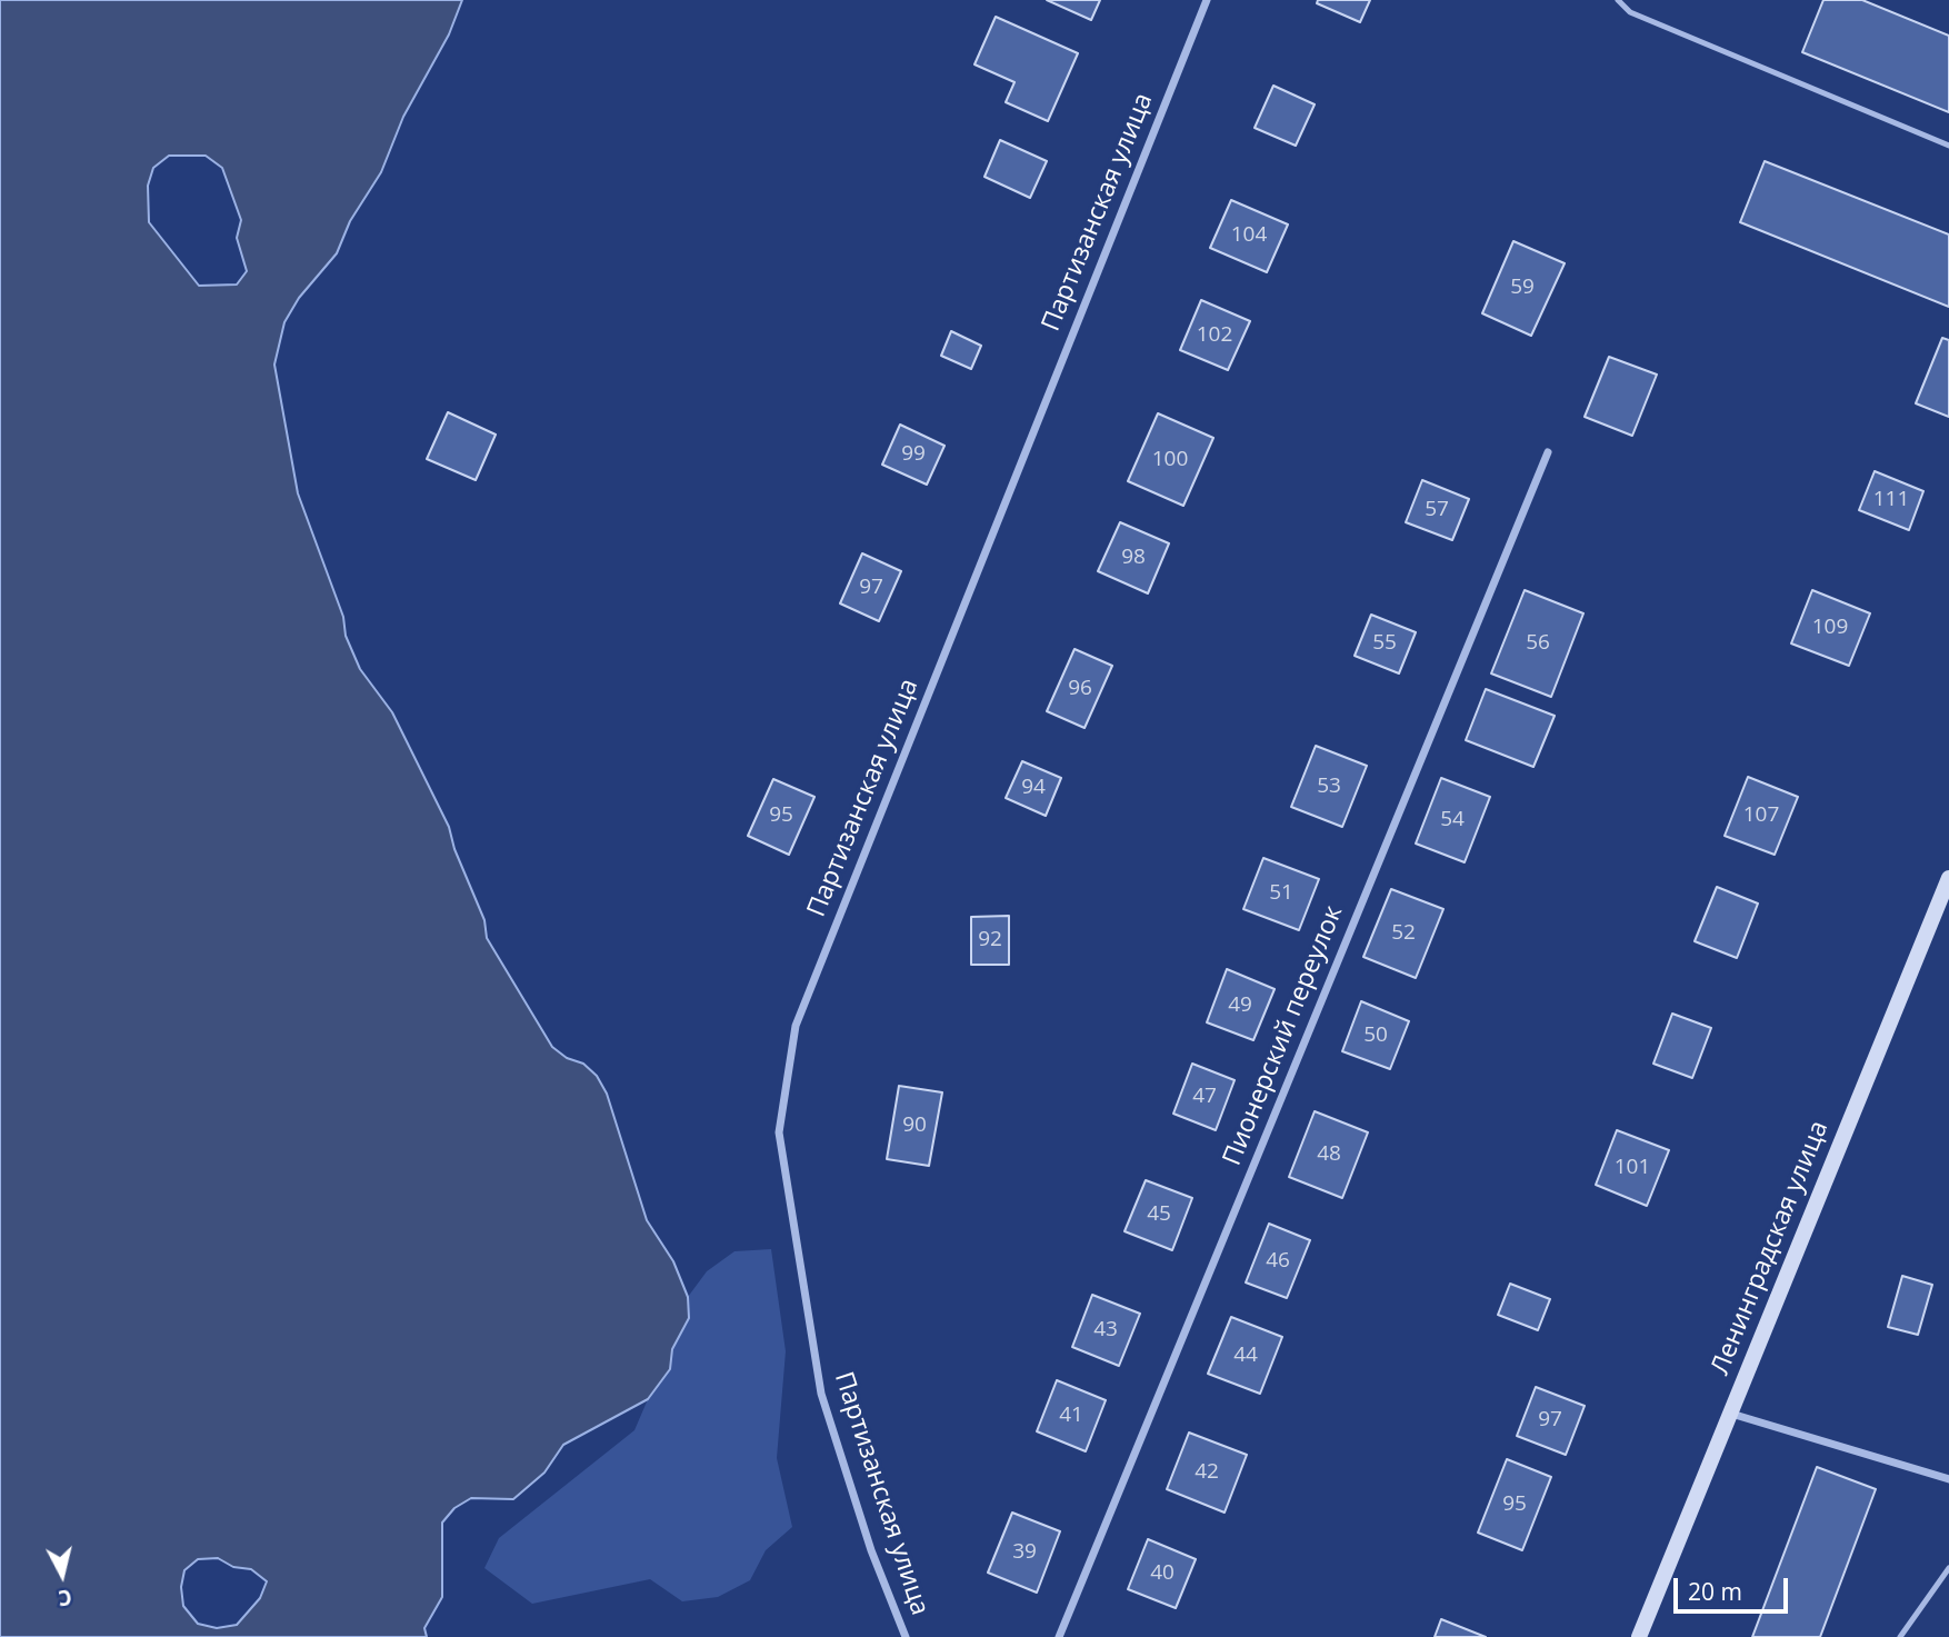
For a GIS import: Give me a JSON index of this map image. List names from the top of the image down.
{
  "streets": {
    "street": ["Партизанская улица", "Пионерский переулок", "Ленинградская улица"]
  },
  "house_numbers": [
    "104",
    "59",
    "102",
    "99",
    "100",
    "111",
    "57",
    "98",
    "97",
    "109",
    "55",
    "56",
    "96",
    "53",
    "94",
    "95",
    "107",
    "54",
    "51",
    "52",
    "92",
    "49",
    "50",
    "47",
    "90",
    "48",
    "101",
    "45",
    "46",
    "43",
    "44",
    "41",
    "97",
    "42",
    "95",
    "39",
    "40"
  ],
  "scale_bar": "20 m",
  "north": "bottom"
}
